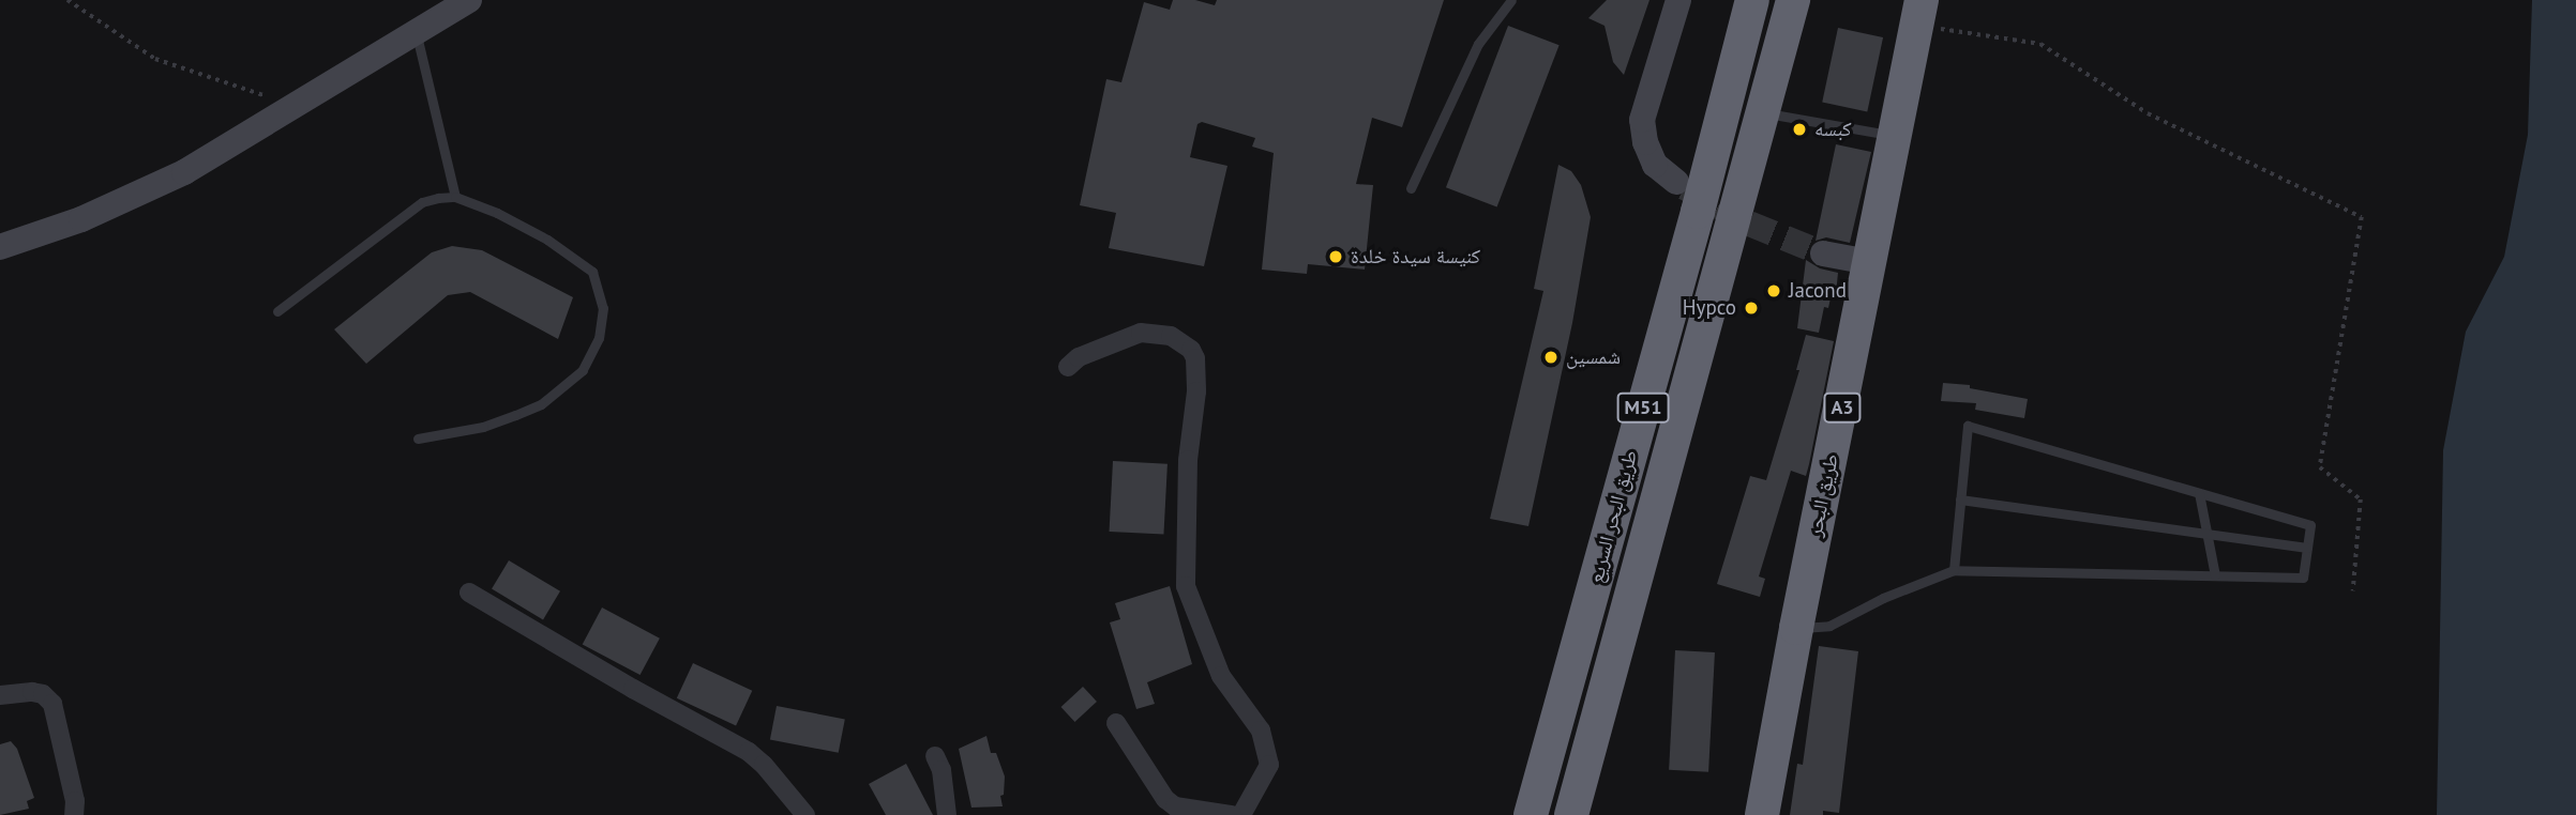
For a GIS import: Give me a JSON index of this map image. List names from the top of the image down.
{
  "streets": {
    "highway": [
      "M51",
      "A3",
      "طريق البحر",
      "طريق البحر السريع"
    ]
  },
  "places": [
    "كبسه",
    "كنيسة سيدة خلدة",
    "Jacond",
    "Hypco",
    "شمسين"
  ]
}
